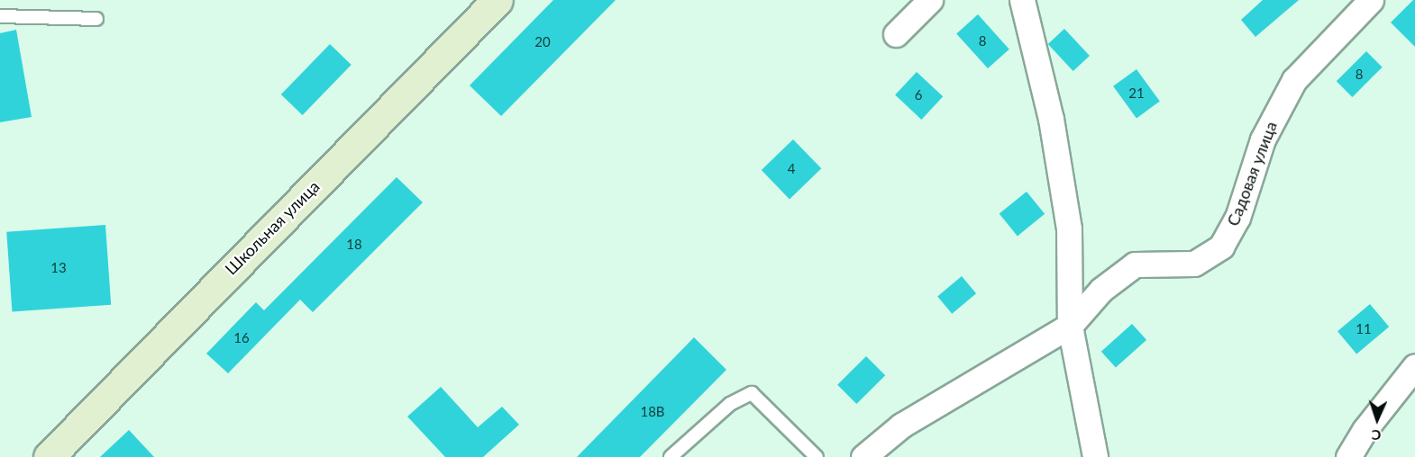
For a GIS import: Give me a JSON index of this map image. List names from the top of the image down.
{
  "streets": {
    "main road": ["Школьная улица"],
    "street": ["Садовая улица"]
  },
  "house_numbers": [
    "8",
    "20",
    "8",
    "21",
    "6",
    "4",
    "18",
    "13",
    "11",
    "16",
    "18В"
  ],
  "north": "bottom"
}
